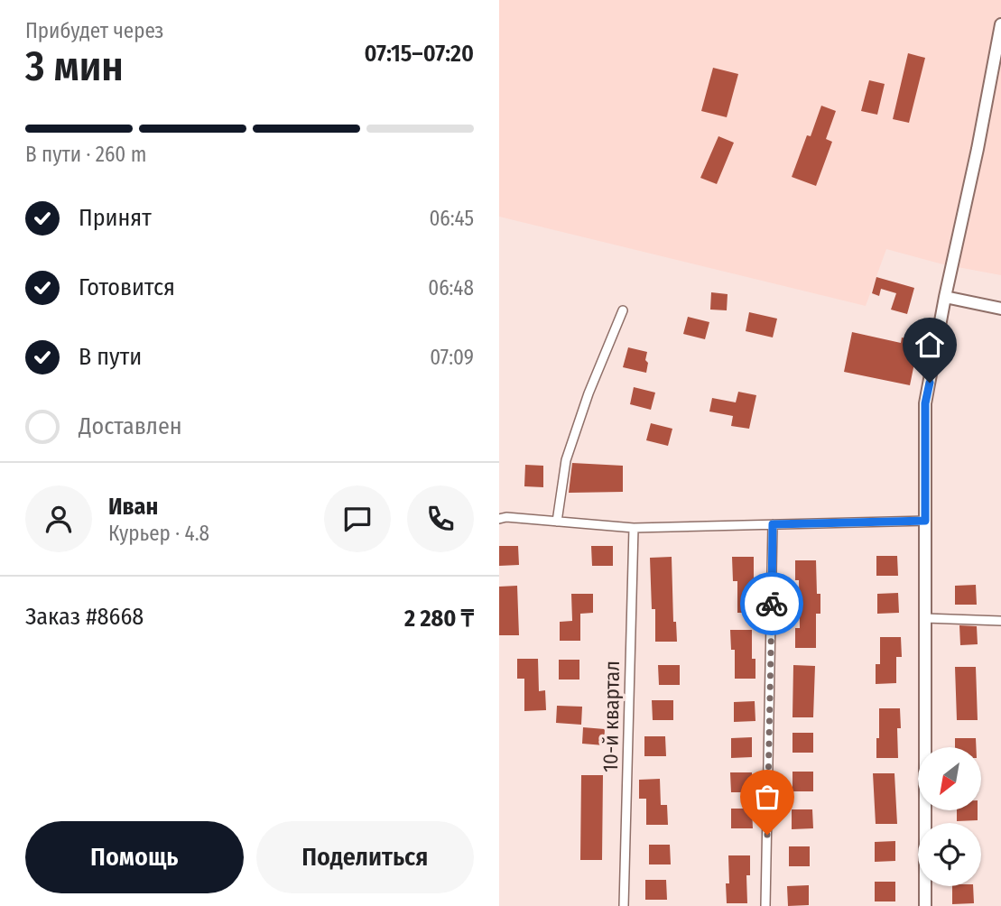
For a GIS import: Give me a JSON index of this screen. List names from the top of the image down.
{
  "streets": {
    "street": ["10-й квартал"]
  },
  "north": "bottom left",
  "page": {
    "heading": ["3 мин", "Прибудет через", "07:15–07:20"],
    "panel": [
      "Иван",
      "Курьер · 4.8",
      "Заказ #8668",
      "2 280 ₸"
    ],
    "bar": "В пути · 260 m",
    "list": [
      ["Принят", "06:45"],
      ["Готовится", "06:48"],
      ["В пути", "07:09"],
      "Доставлен"
    ],
    "buttons": ["Помощь", "Поделиться"]
  }
}
